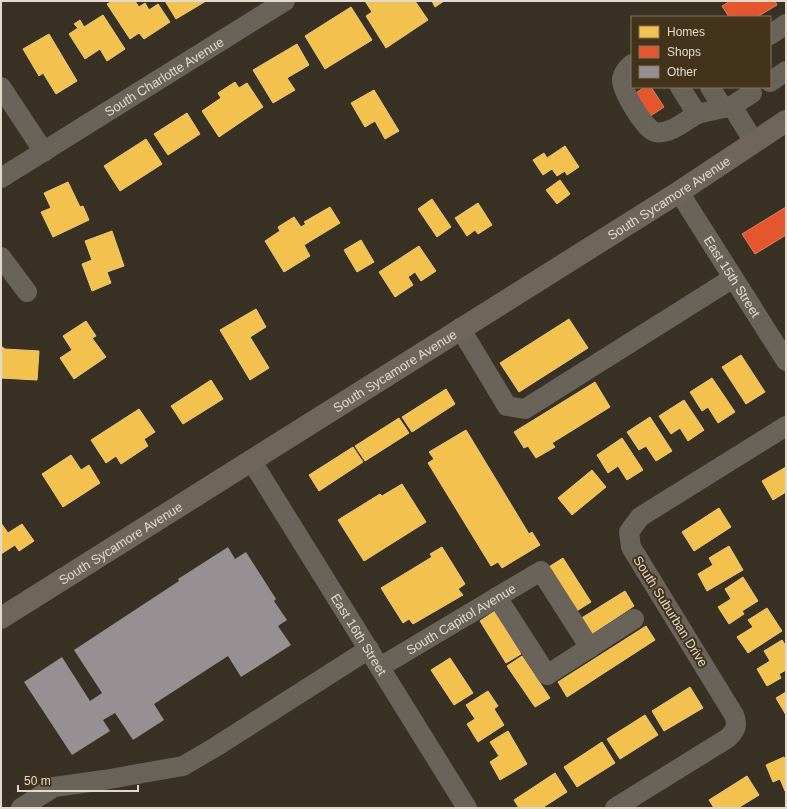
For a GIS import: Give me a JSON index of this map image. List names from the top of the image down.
{
  "streets": {
    "main road": ["South Sycamore Avenue"],
    "street": [
      "South Charlotte Avenue",
      "East 15th Street",
      "South Suburban Drive",
      "South Capitol Avenue",
      "East 16th Street"
    ]
  },
  "crossings": [
    ["South Sycamore Avenue", "East 15th Street"],
    ["South Sycamore Avenue", "East 16th Street"],
    ["South Capitol Avenue", "East 16th Street"]
  ],
  "legend": ["Homes", "Shops", "Other"],
  "scale_bar": "50 m"
}
